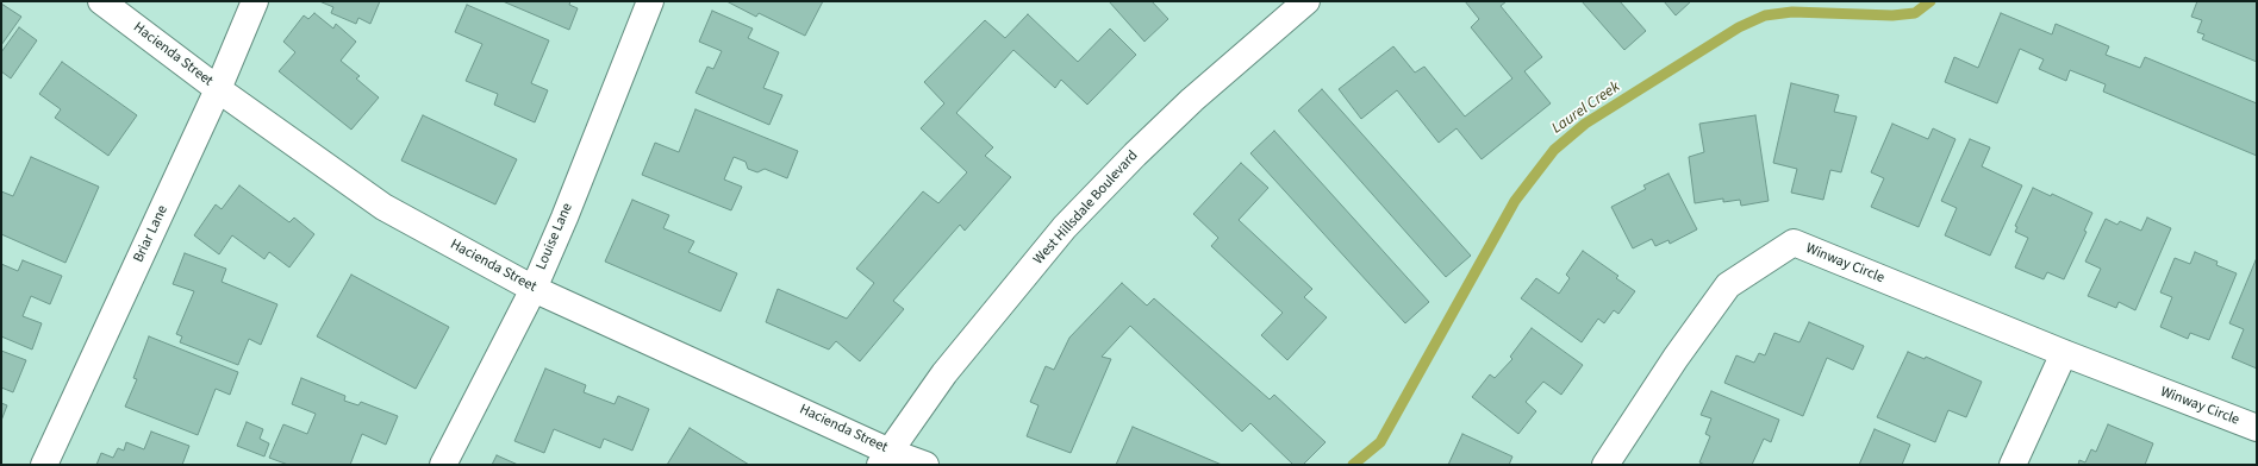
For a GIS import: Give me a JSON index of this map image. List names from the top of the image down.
{
  "streets": {
    "street": [
      "Hacienda Street",
      "West Hillsdale Boulevard",
      "Briar Lane",
      "Louise Lane",
      "Winway Circle"
    ]
  },
  "crossings": [
    ["Hacienda Street", "West Hillsdale Boulevard"],
    ["Hacienda Street", "Briar Lane"],
    ["Hacienda Street", "Louise Lane"]
  ],
  "water": ["Laurel Creek"]
}
